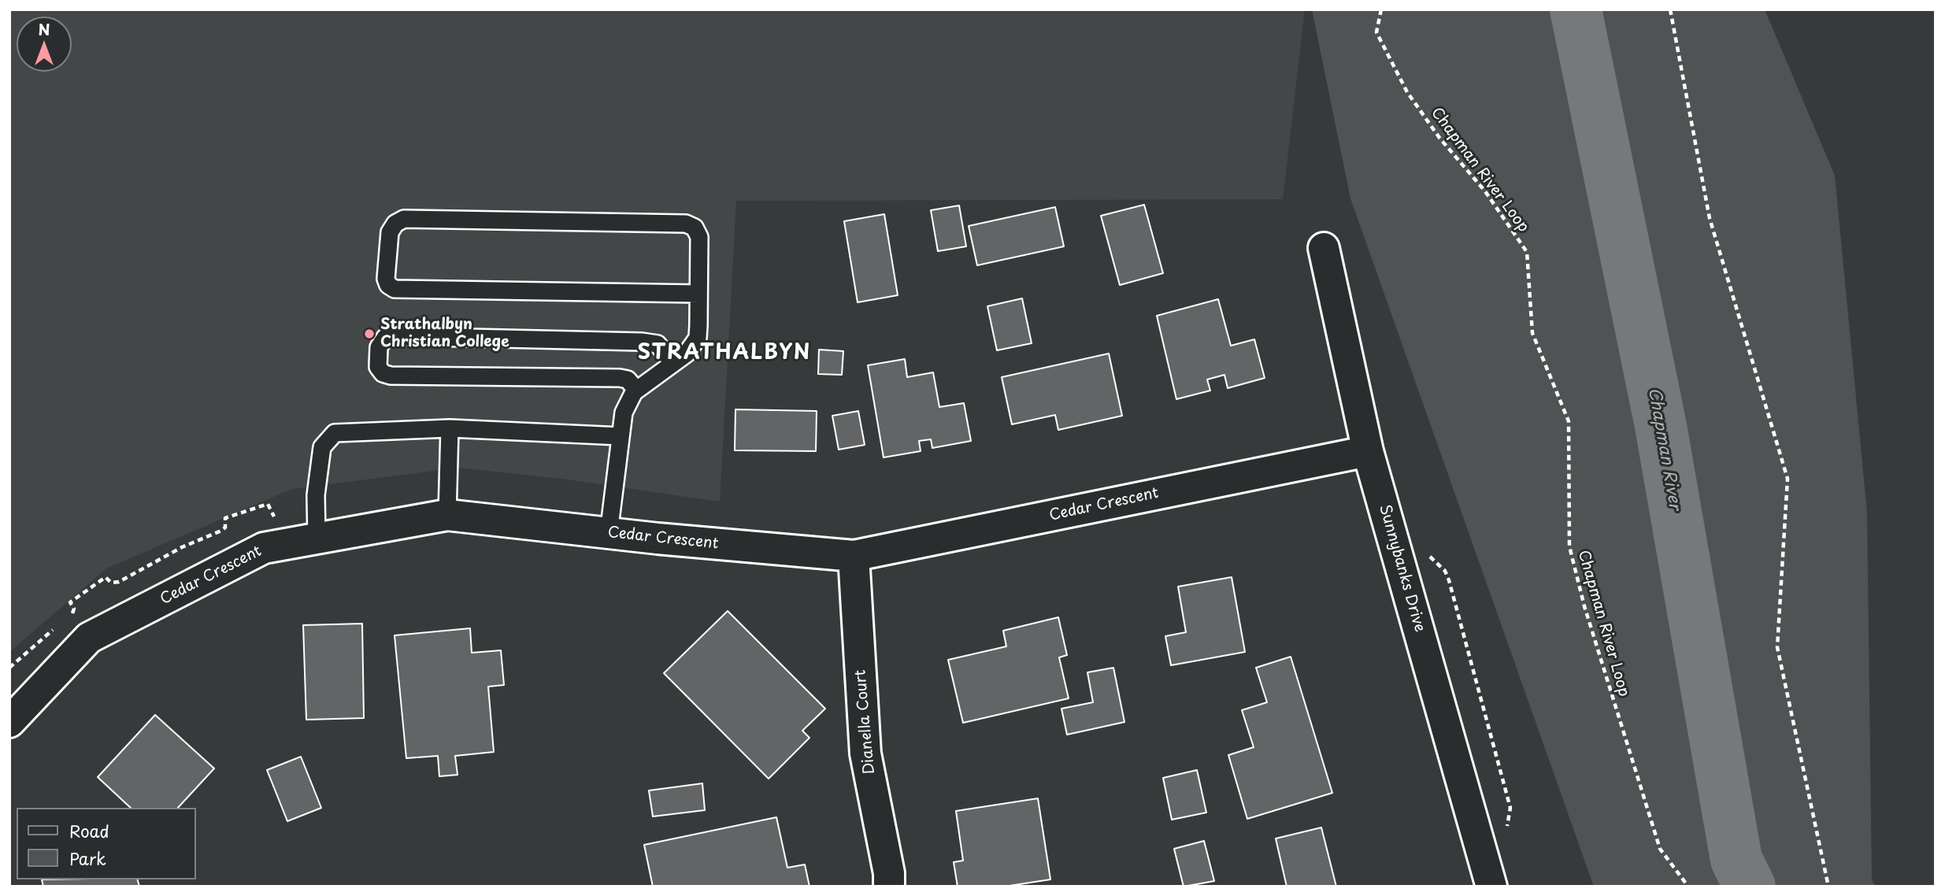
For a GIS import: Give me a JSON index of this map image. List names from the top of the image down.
{
  "streets": {
    "street": ["Cedar Crescent", "Sunnybanks Drive", "Dianella Court"],
    "path": ["Chapman River Loop"]
  },
  "crossings": [
    ["Cedar Crescent", "Sunnybanks Drive"],
    ["Cedar Crescent", "Dianella Court"]
  ],
  "districts": ["STRATHALBYN"],
  "water": ["Chapman River"],
  "places": ["Strathalbyn Christian College"],
  "legend": ["Road", "Park"],
  "north": "top"
}
